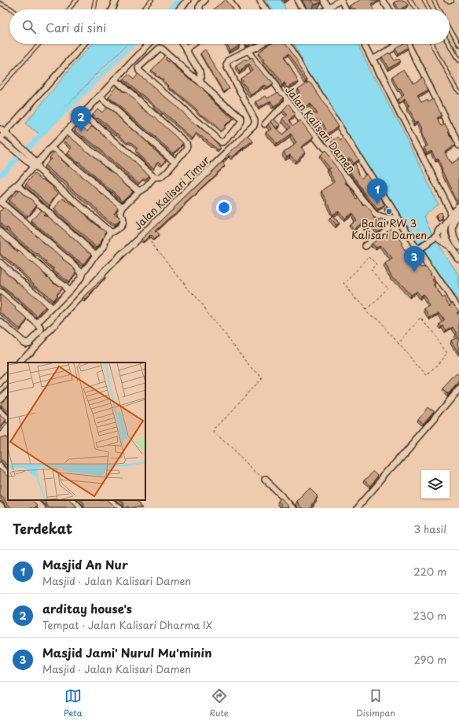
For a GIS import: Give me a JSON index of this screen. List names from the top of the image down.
{
  "streets": {
    "street": ["Jalan Kalisari Damen", "Jalan Kalisari Timur"]
  },
  "crossings": [
    ["Jalan Kalisari Damen", "Jalan Kalisari Timur"]
  ],
  "places": ["Balai RW 3 Kalisari Damen"],
  "page": {
    "search": "Cari di sini",
    "pins": ["2", "1", "3"],
    "heading": ["Terdekat", "3 hasil"],
    "list": [
      {
        "mark": "1",
        "name": "Masjid An Nur",
        "note": "Masjid · Jalan Kalisari Damen",
        "value": "220 m"
      },
      {
        "mark": "2",
        "name": "arditay house's",
        "note": "Tempat · Jalan Kalisari Dharma IX",
        "value": "230 m"
      },
      {
        "mark": "3",
        "name": "Masjid Jami' Nurul Mu'minin",
        "note": "Masjid · Jalan Kalisari Damen",
        "value": "290 m"
      }
    ],
    "nav": ["Peta", "Rute", "Disimpan"]
  }
}
